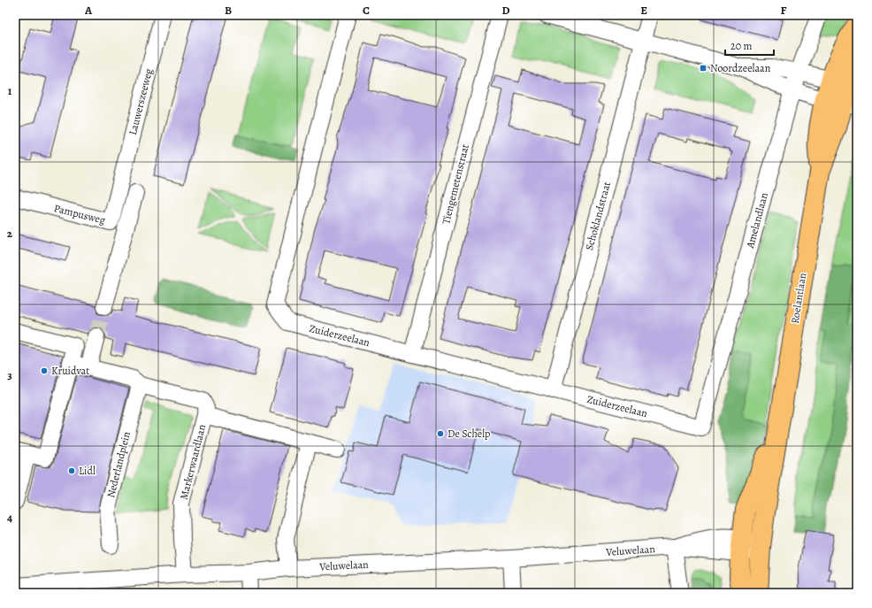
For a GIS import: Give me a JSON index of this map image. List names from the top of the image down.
{
  "streets": {
    "main road": ["Roelantlaan"],
    "street": [
      "Lauwerszeeweg",
      "Tiengemetenstraat",
      "Pampusweg",
      "Schoklandstraat",
      "Amelandlaan",
      "Zuiderzeelaan",
      "Markerwaardlaan",
      "Nederlandplein",
      "Veluwelaan"
    ]
  },
  "crossings": [
    ["Lauwerszeeweg", "Pampusweg"],
    ["Tiengemetenstraat", "Zuiderzeelaan"],
    ["Schoklandstraat", "Zuiderzeelaan"],
    ["Amelandlaan", "Zuiderzeelaan"],
    ["Roelantlaan", "Veluwelaan"],
    ["Markerwaardlaan", "Veluwelaan"]
  ],
  "places": {
    "transit": ["Noordzeelaan"],
    "other": ["Kruidvat", "De Schelp", "Lidl"]
  },
  "scale_bar": "20 m",
  "grid": {
    "columns": [
      "A",
      "B",
      "C",
      "D",
      "E",
      "F"
    ],
    "rows": [
      "1",
      "2",
      "3",
      "4"
    ]
  }
}
